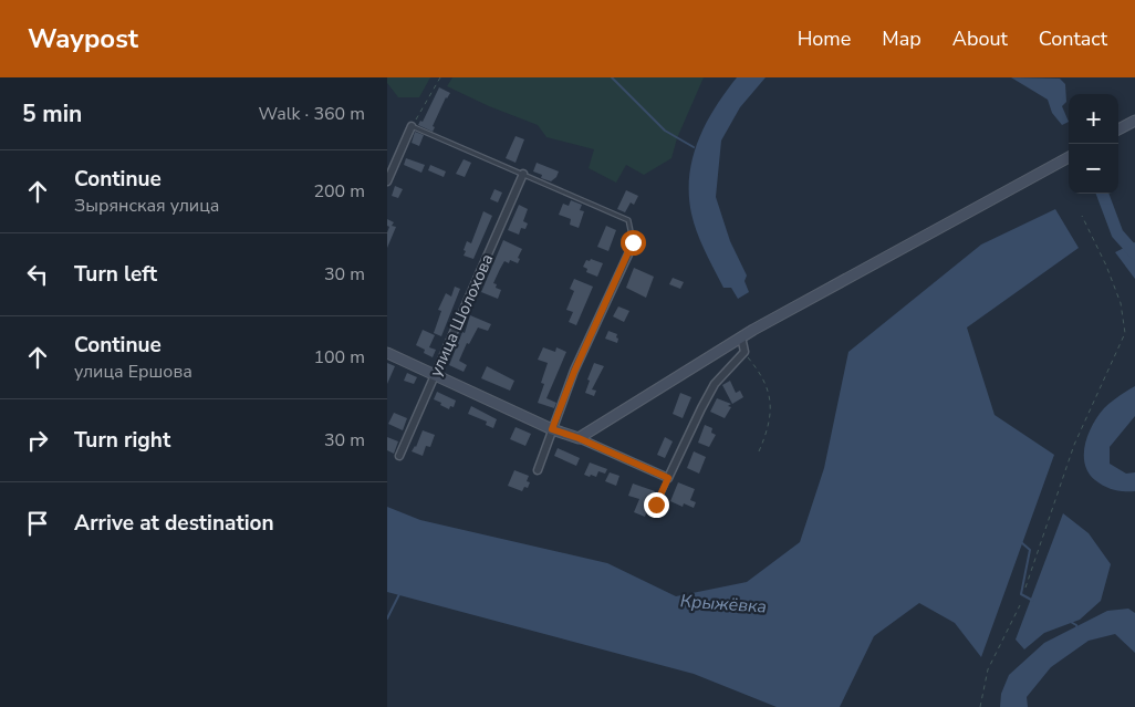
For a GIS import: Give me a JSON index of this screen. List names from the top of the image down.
{
  "streets": {
    "street": ["улица Шолохова"]
  },
  "water": ["Крыжёвка"],
  "page": {
    "header": "Waypost",
    "nav": [
      "Home",
      "Map",
      "About",
      "Contact"
    ],
    "heading": ["5 min", "Walk · 360 m"],
    "map_buttons": ["+", "−"],
    "list": [
      ["Continue", "Зырянская улица", "200 m"],
      ["Turn left", "30 m"],
      ["Continue", "улица Ершова", "100 m"],
      ["Turn right", "30 m"],
      "Arrive at destination"
    ]
  }
}
